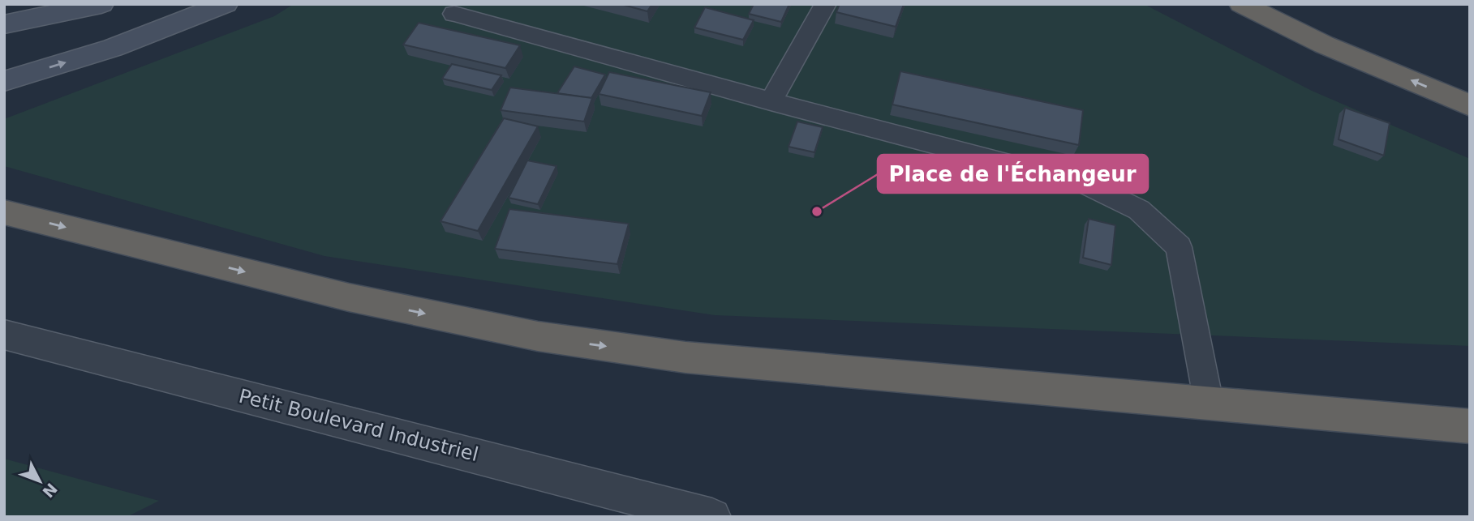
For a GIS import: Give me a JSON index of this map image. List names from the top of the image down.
{
  "streets": {
    "street": ["Petit Boulevard Industriel"]
  },
  "places": ["Place de l'Échangeur"],
  "north": "bottom right"
}
